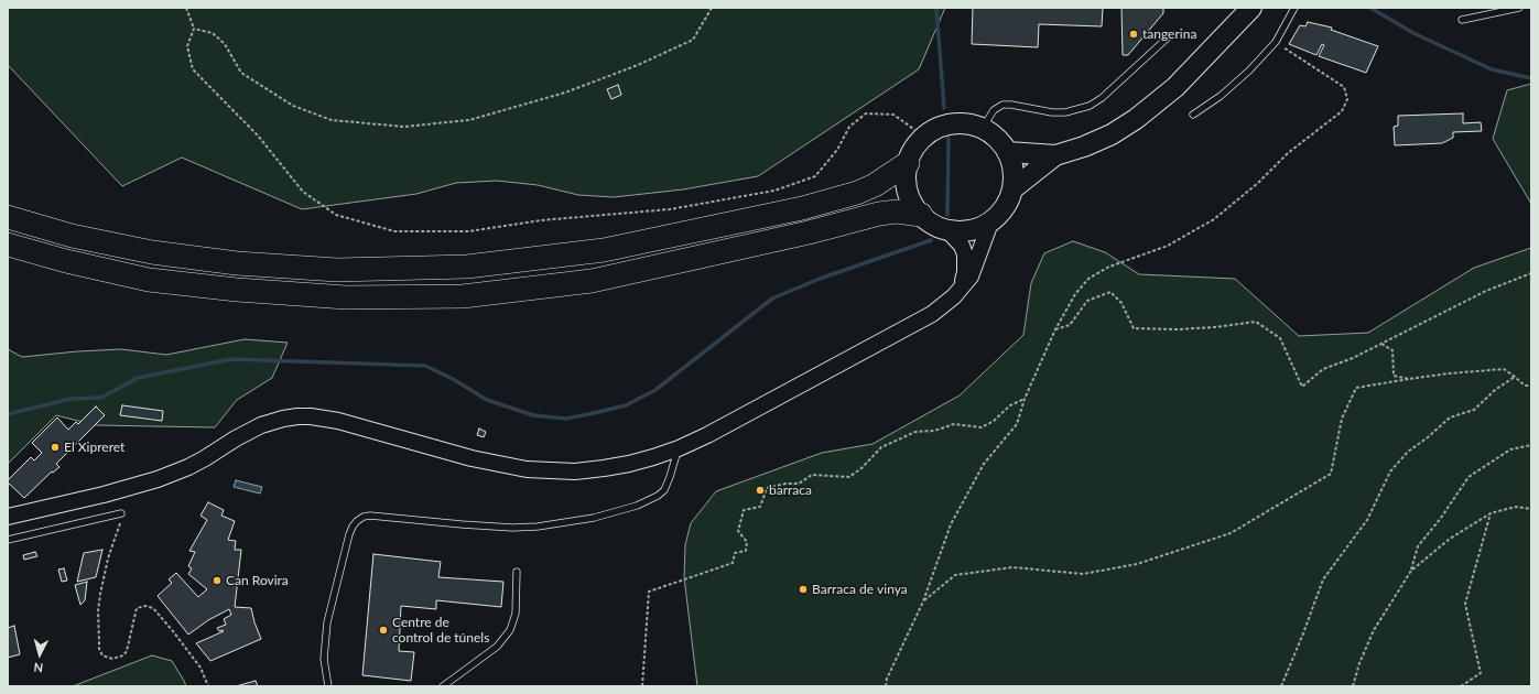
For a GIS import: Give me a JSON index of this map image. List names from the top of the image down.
{
  "places": [
    "tangerina",
    "El Xipreret",
    "barraca",
    "Can Rovira",
    "Barraca de vinya",
    "Centre de control de túnels"
  ],
  "north": "bottom"
}
